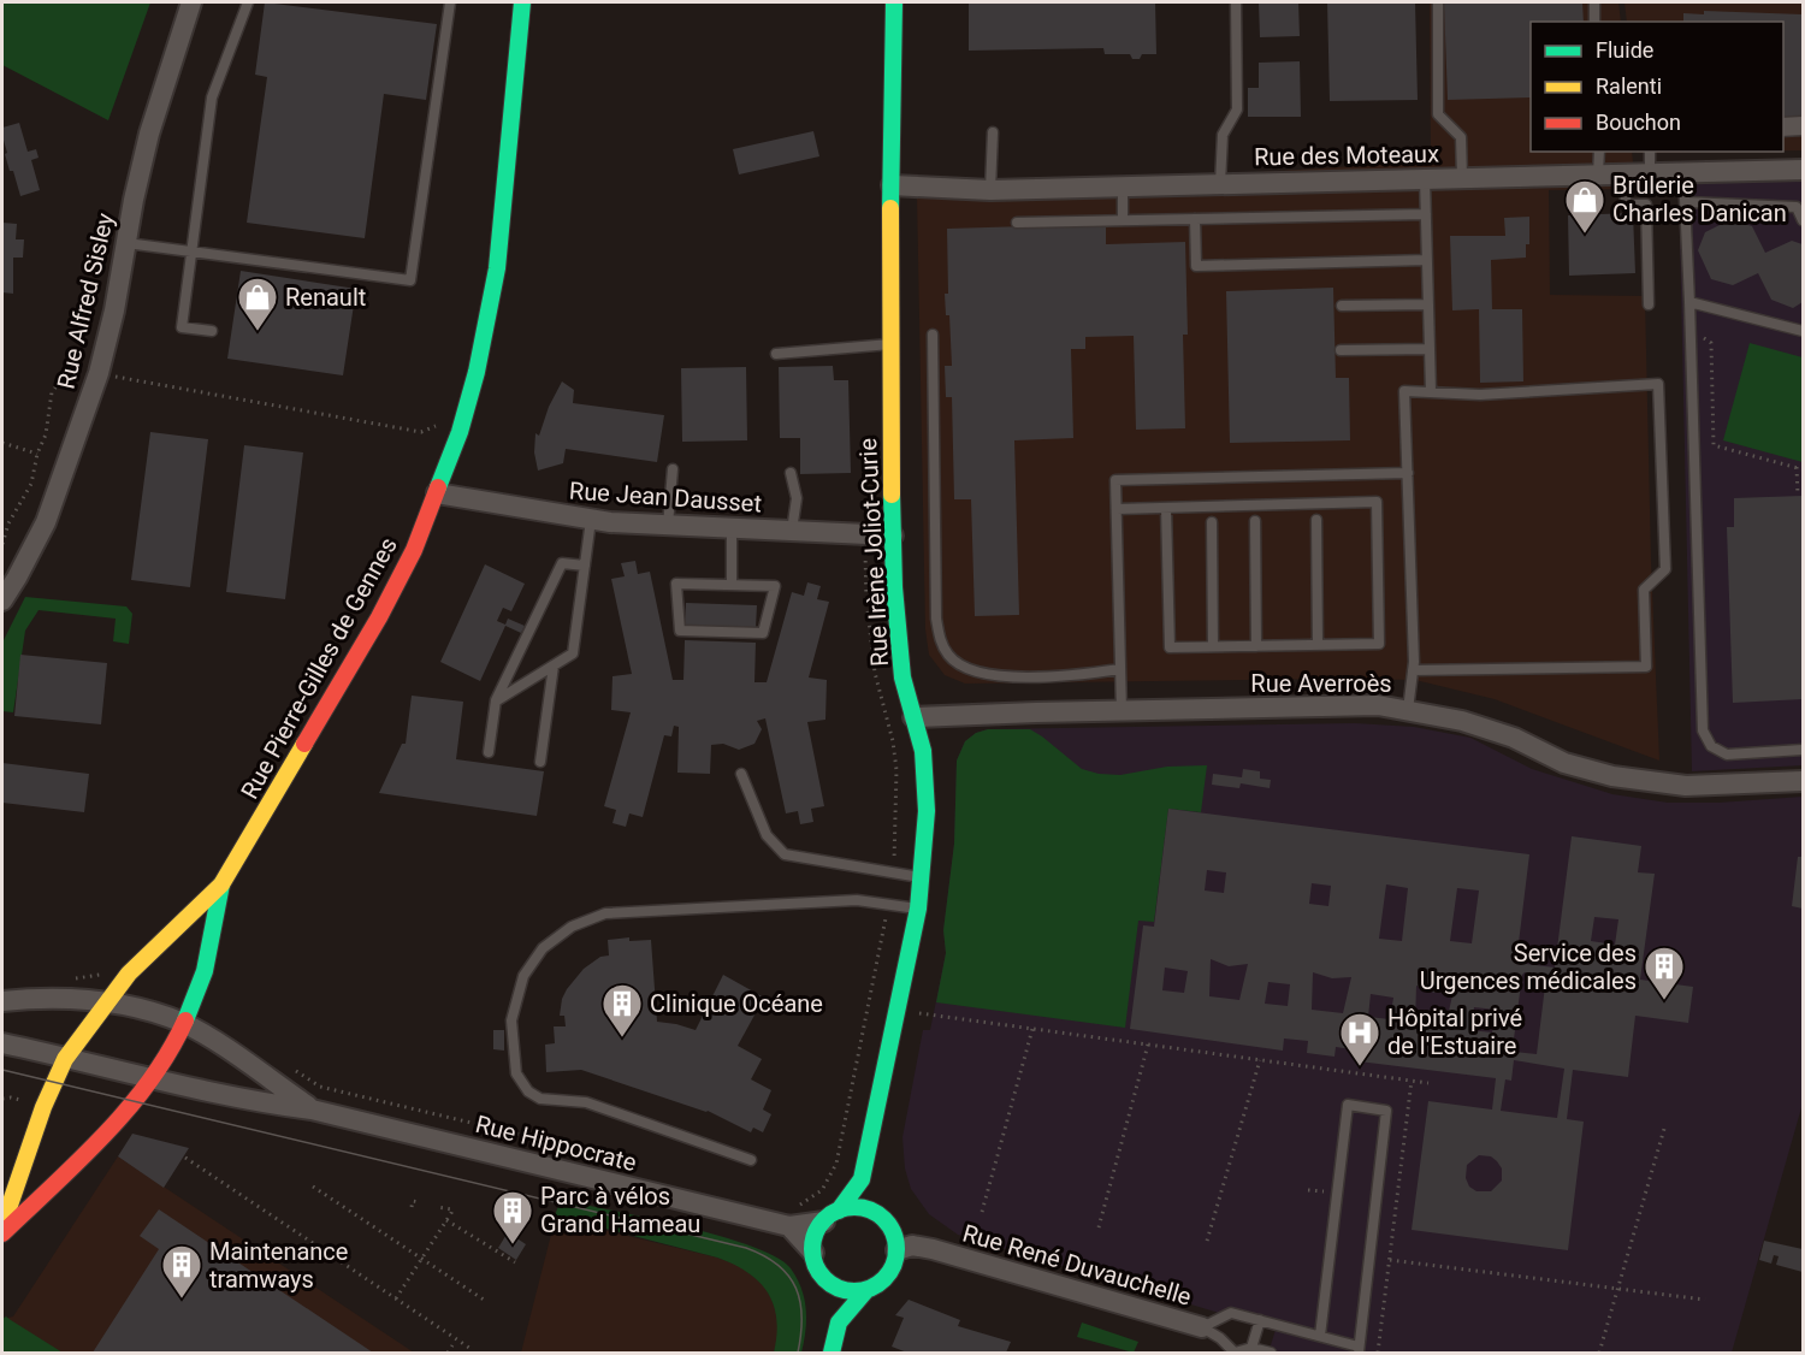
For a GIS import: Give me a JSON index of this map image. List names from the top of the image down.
{
  "streets": {
    "main road": ["Rue Irène Joliot-Curie", "Rue Pierre-Gilles de Gennes"],
    "street": [
      "Rue des Moteaux",
      "Rue Alfred Sisley",
      "Rue Jean Dausset",
      "Rue Averroès",
      "Rue Hippocrate",
      "Rue René Duvauchelle"
    ]
  },
  "crossings": [
    ["Rue des Moteaux", "Rue Irène Joliot-Curie"],
    ["Rue Jean Dausset", "Rue Irène Joliot-Curie"],
    ["Rue Jean Dausset", "Rue Pierre-Gilles de Gennes"],
    ["Rue Irène Joliot-Curie", "Rue Averroès"],
    ["Rue Irène Joliot-Curie", "Rue Hippocrate"],
    ["Rue Irène Joliot-Curie", "Rue René Duvauchelle"],
    ["Rue Pierre-Gilles de Gennes", "Rue Hippocrate"],
    ["Rue Hippocrate", "Rue René Duvauchelle"]
  ],
  "places": {
    "shop": ["Brûlerie Charles Danican", "Renault"],
    "building": [
      "Service des Urgences médicales",
      "Clinique Océane",
      "Parc à vélos Grand Hameau",
      "Maintenance tramways"
    ],
    "hospital": ["Hôpital privé de l'Estuaire"]
  },
  "legend": ["Fluide", "Ralenti", "Bouchon"]
}
